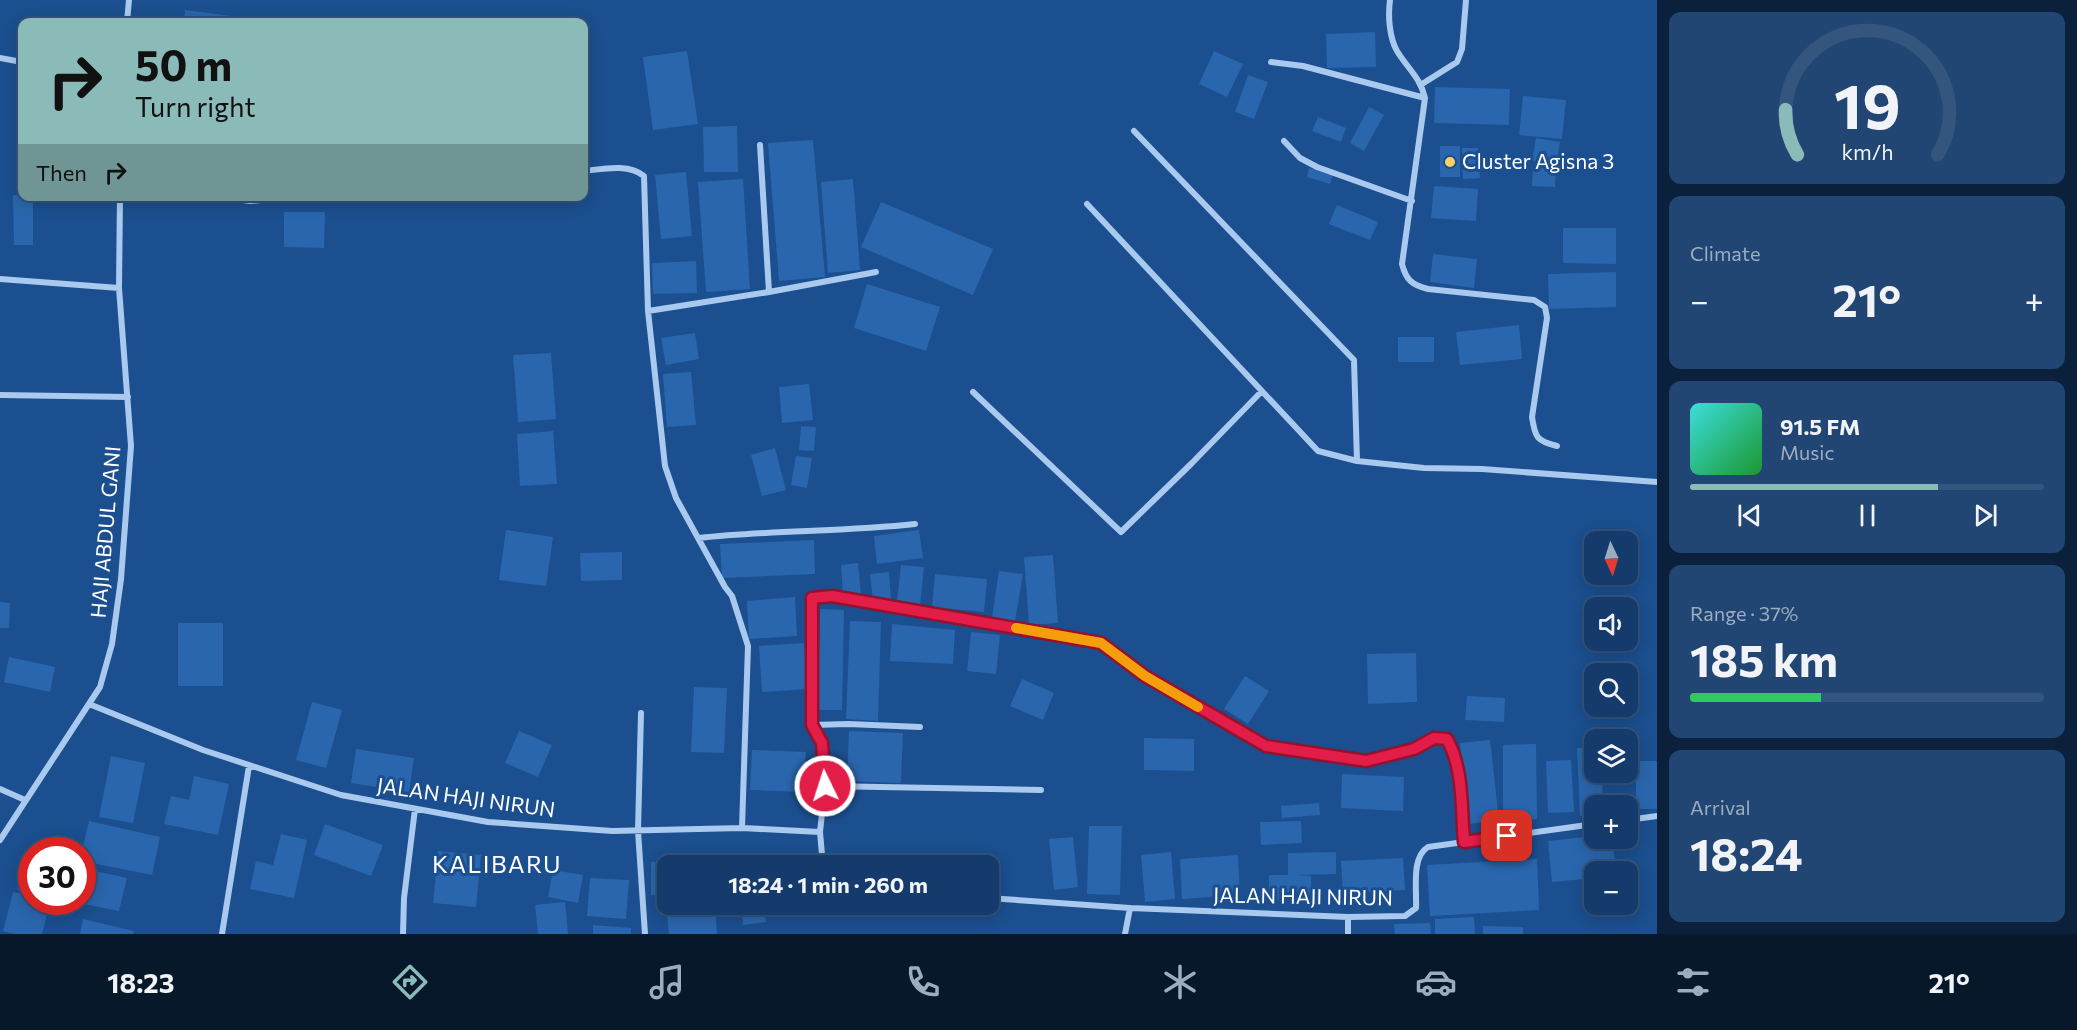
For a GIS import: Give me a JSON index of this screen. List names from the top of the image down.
{
  "streets": {
    "street": ["HAJI ABDUL GANI", "JALAN HAJI NIRUN"]
  },
  "crossings": [
    ["HAJI ABDUL GANI", "JALAN HAJI NIRUN"]
  ],
  "districts": ["KALIBARU"],
  "places": ["Cluster Agisna 3"],
  "north": "bottom",
  "page": {
    "turn": ["50 m", "Turn right"],
    "then": "Then",
    "tile": [
      "Climate",
      ["Range · 37%", "185 km"],
      ["Arrival", "18:24"]
    ],
    "heat": ["−", "21°", "+"],
    "song": ["91.5 FM", "Music"],
    "map_buttons": ["+", "−"],
    "limit": "30",
    "trip": "18:24 · 1 min · 260 m",
    "tabs": ["18:23", "21°"],
    "gauge": ["19", "km/h"]
  }
}
